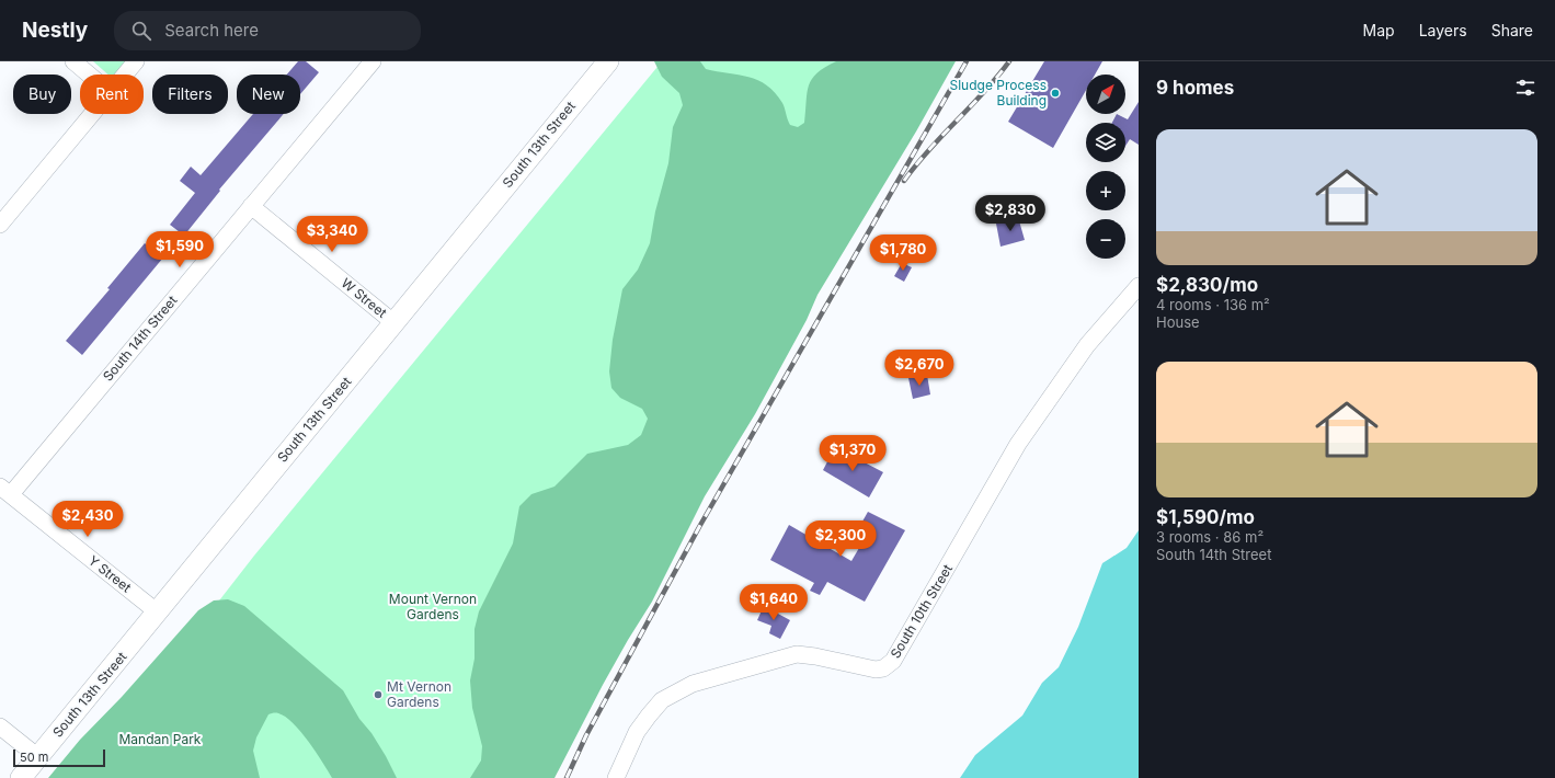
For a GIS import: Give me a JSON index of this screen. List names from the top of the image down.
{
  "streets": {
    "main road": ["South 13th Street"],
    "street": [
      "W Street",
      "South 14th Street",
      "Y Street",
      "South 10th Street"
    ]
  },
  "crossings": [
    ["South 13th Street", "W Street"],
    ["South 13th Street", "Y Street"],
    ["W Street", "South 14th Street"],
    ["South 14th Street", "Y Street"]
  ],
  "parks": ["Mount Vernon Gardens", "Mandan Park"],
  "places": ["Sludge Process Building", "Mt Vernon Gardens"],
  "scale_bar": "50 m",
  "north": "top right",
  "page": {
    "header": "Nestly",
    "search": "Search here",
    "nav": ["Map", "Layers", "Share"],
    "heading": "9 homes",
    "map_buttons": ["+", "−"],
    "chip": [
      "Buy",
      "Rent",
      "Filters",
      "New"
    ],
    "list": [
      {
        "name": "$2,830/mo",
        "note": "4 rooms · 136 m² · House"
      },
      {
        "name": "$1,590/mo",
        "note": "3 rooms · 86 m² · South 14th Street"
      }
    ],
    "price": [
      "$2,830",
      "$3,340",
      "$1,590",
      "$1,780",
      "$2,670",
      "$1,370",
      "$2,430",
      "$2,300",
      "$1,640"
    ],
    "scale": "50 m"
  }
}
